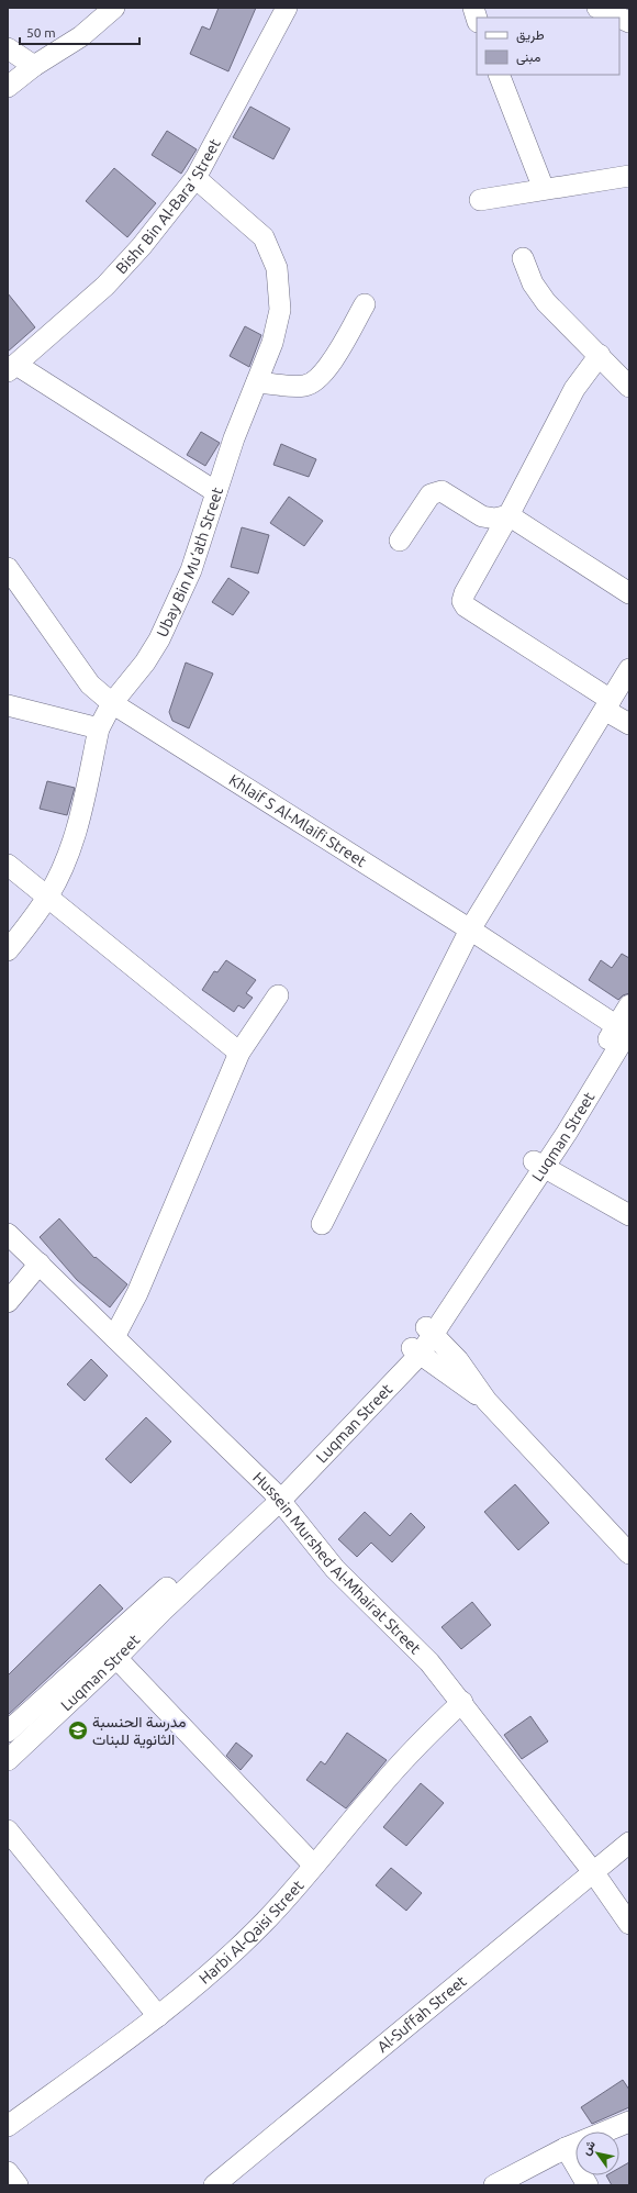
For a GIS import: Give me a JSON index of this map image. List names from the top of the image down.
{
  "streets": {
    "street": [
      "Bishr Bin Al-Bara‘ Street",
      "Ubay Bin Mu‘ath Street",
      "Khlaif S Al-Mlaifi Street",
      "Luqman Street",
      "Hussein Murshed Al-Mhairat Street",
      "Harbi Al-Qaisi Street",
      "Al-Suffah Street"
    ]
  },
  "crossings": [
    ["Bishr Bin Al-Bara‘ Street", "Ubay Bin Mu‘ath Street"],
    ["Ubay Bin Mu‘ath Street", "Khlaif S Al-Mlaifi Street"],
    ["Khlaif S Al-Mlaifi Street", "Luqman Street"],
    ["Luqman Street", "Hussein Murshed Al-Mhairat Street"],
    ["Hussein Murshed Al-Mhairat Street", "Harbi Al-Qaisi Street"],
    ["Hussein Murshed Al-Mhairat Street", "Al-Suffah Street"]
  ],
  "places": {
    "school or university": ["مدرسة الحنسبة الثانوية للبنات"]
  },
  "legend": ["طريق", "مبنى"],
  "scale_bar": "50 m",
  "north": "top left"
}
